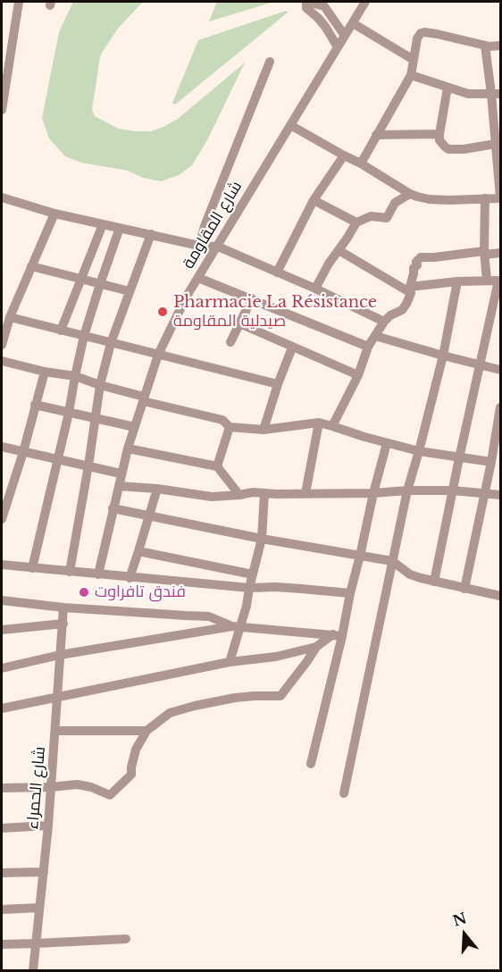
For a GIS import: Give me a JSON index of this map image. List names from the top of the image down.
{
  "streets": {
    "street": ["شارع المقاومة", "شارع الحمراء"]
  },
  "places": ["Pharmacie La Résistance صيدلية المقاومة", "فندق تافراوت"],
  "north": "top"
}
